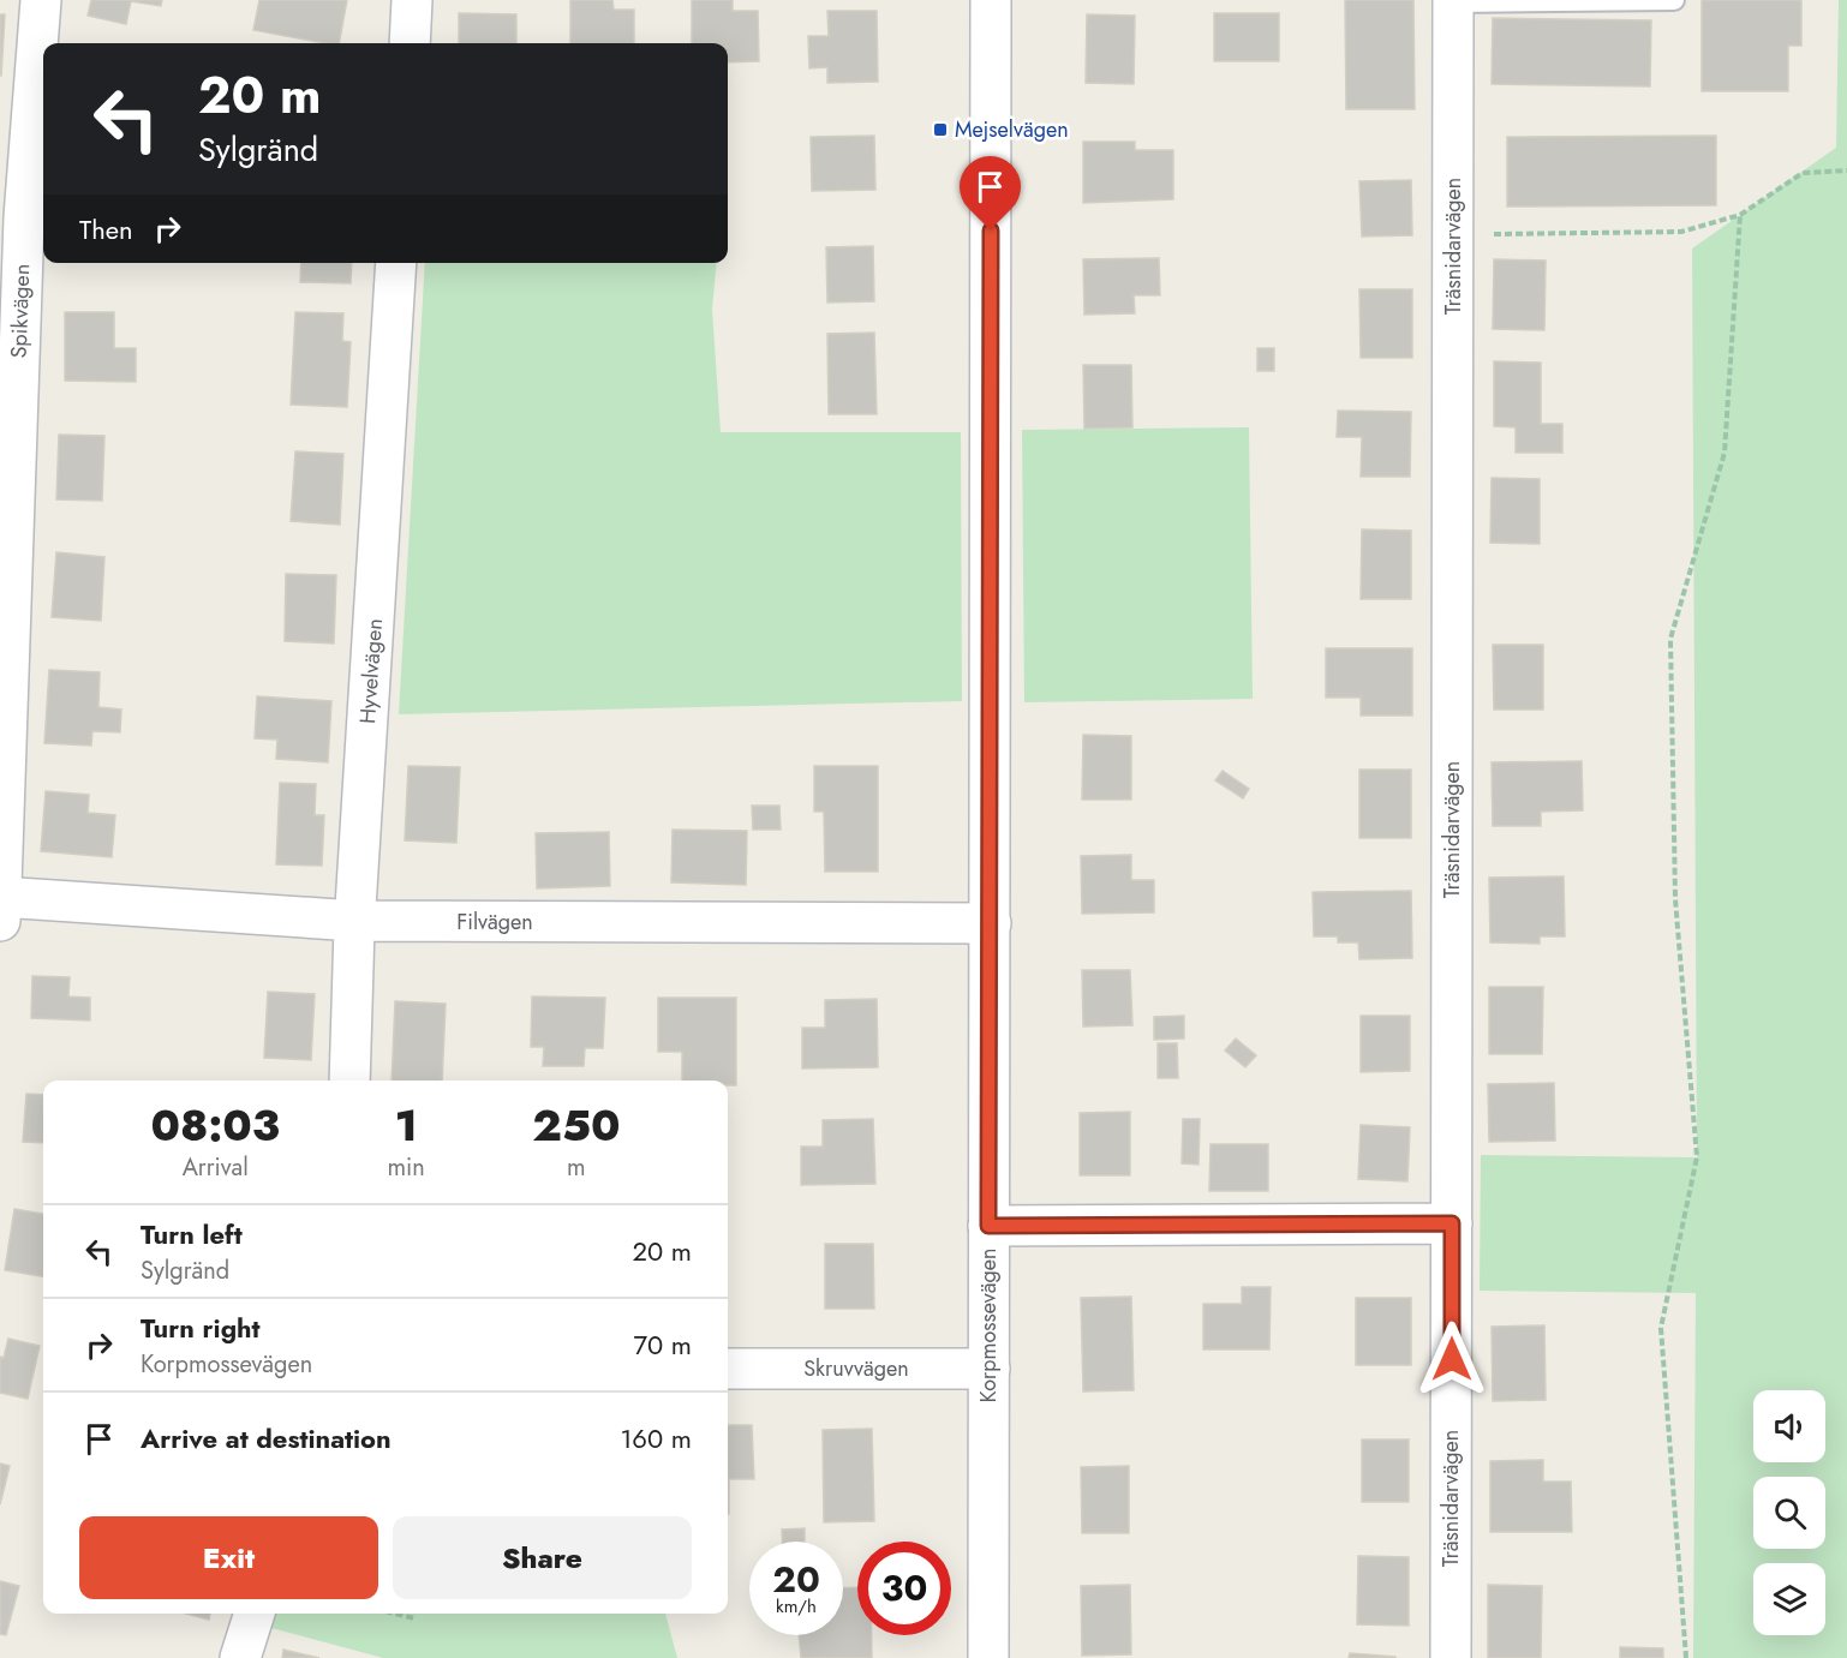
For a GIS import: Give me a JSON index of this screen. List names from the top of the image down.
{
  "streets": {
    "street": [
      "Träsnidarvägen",
      "Spikvägen",
      "Hyvelvägen",
      "Filvägen",
      "Korpmossevägen",
      "Skruvvägen"
    ]
  },
  "crossings": [
    ["Spikvägen", "Filvägen"],
    ["Hyvelvägen", "Filvägen"],
    ["Filvägen", "Korpmossevägen"],
    ["Korpmossevägen", "Skruvvägen"]
  ],
  "places": {
    "transit": ["Mejselvägen"]
  },
  "page": {
    "turn": ["20 m", "Sylgränd"],
    "then": "Then",
    "eta": [
      "08:03",
      "Arrival",
      "1",
      "min",
      "250",
      "m"
    ],
    "list": [
      {
        "name": "Turn left",
        "note": "Sylgränd",
        "value": "20 m"
      },
      {
        "name": "Turn right",
        "note": "Korpmossevägen",
        "value": "70 m"
      },
      {
        "name": "Arrive at destination",
        "value": "160 m"
      }
    ],
    "buttons": ["Exit", "Share"],
    "speed": "20 km/h",
    "limit": "30"
  }
}
